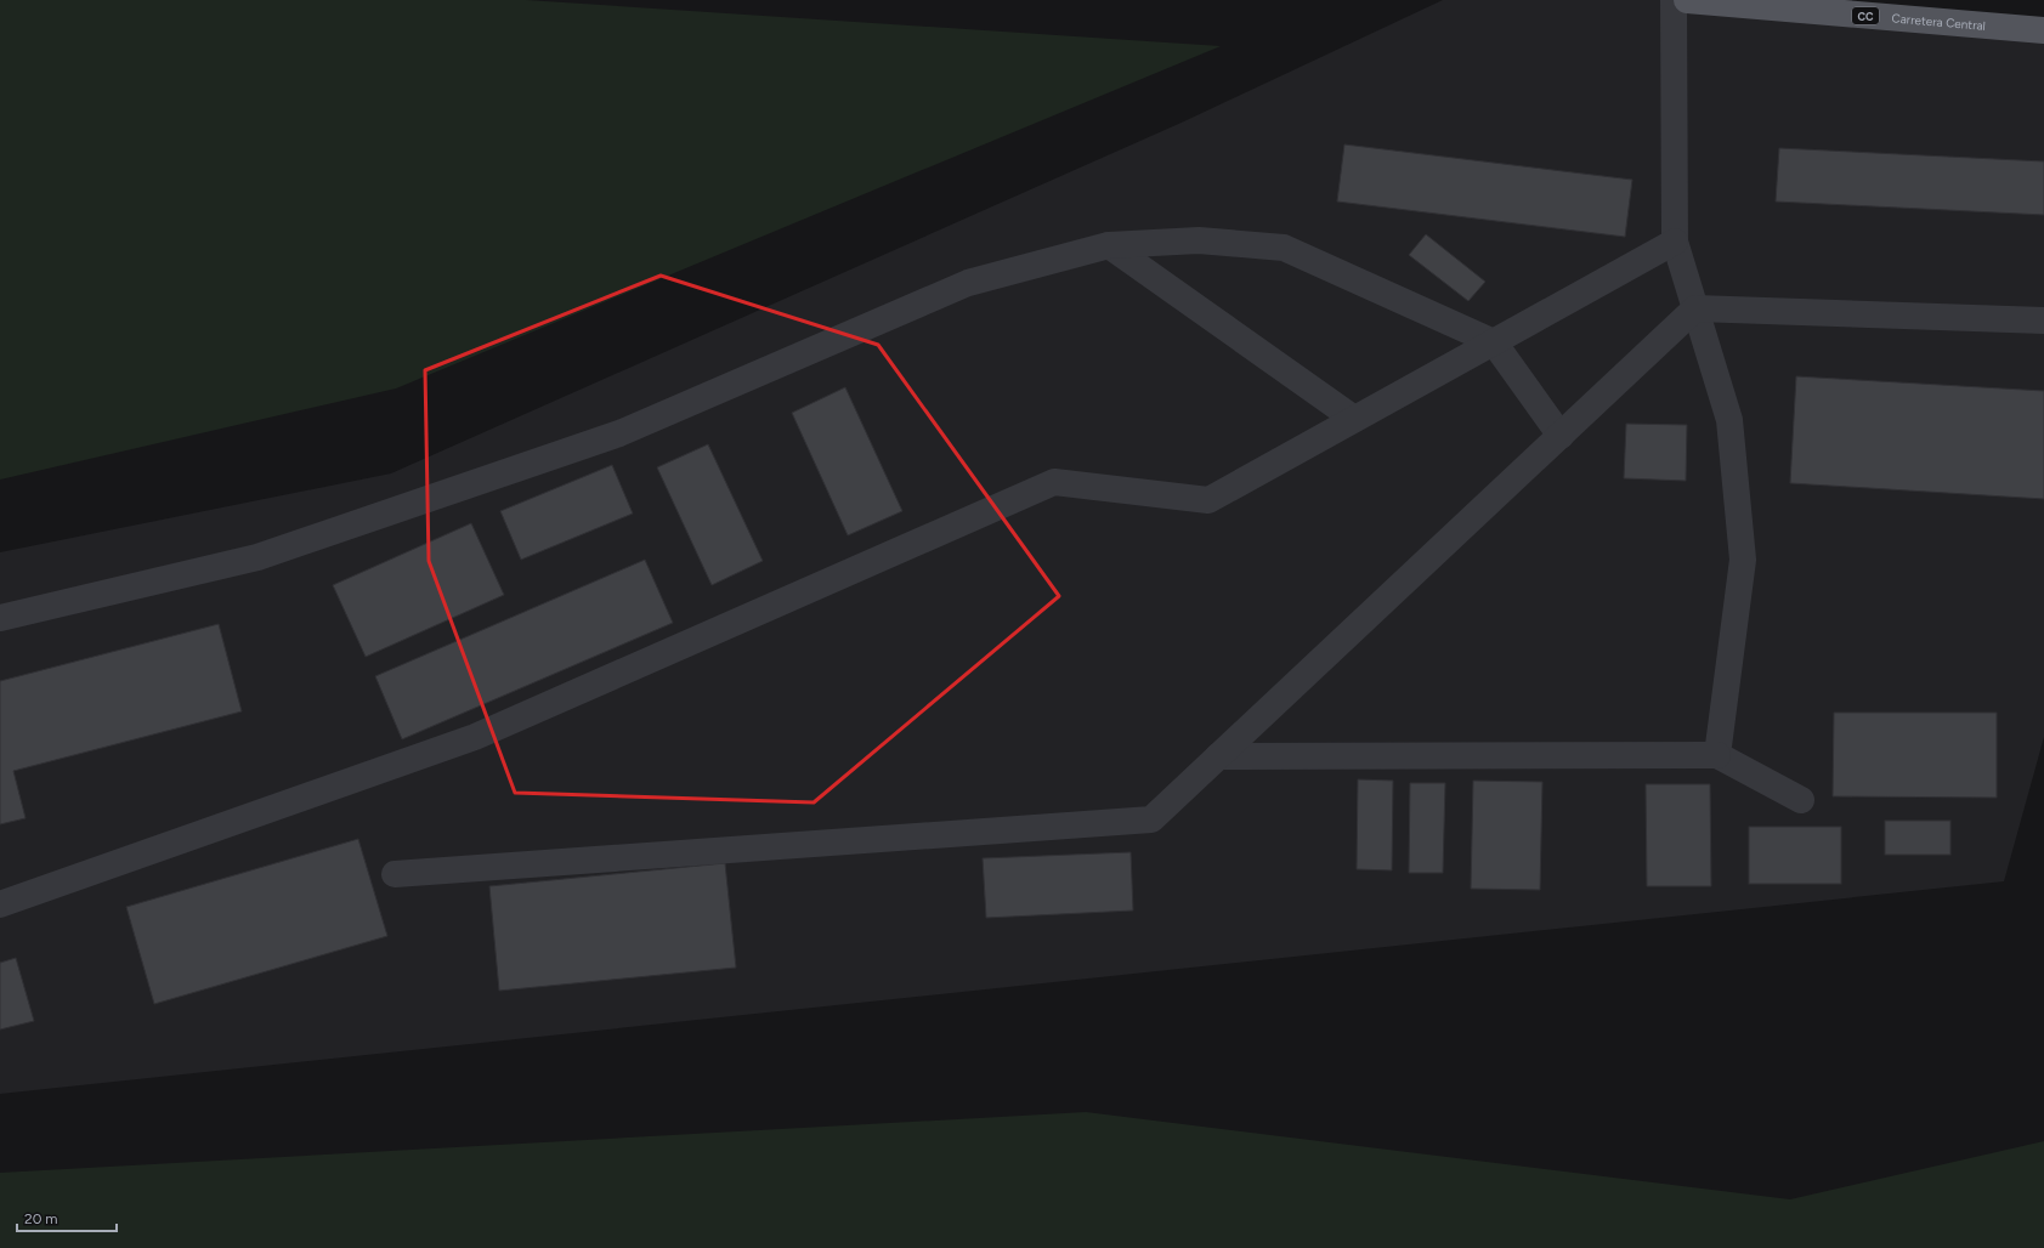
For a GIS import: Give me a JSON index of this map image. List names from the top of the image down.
{
  "streets": {
    "main road": ["CC", "Carretera Central"]
  },
  "scale_bar": "20 m"
}
